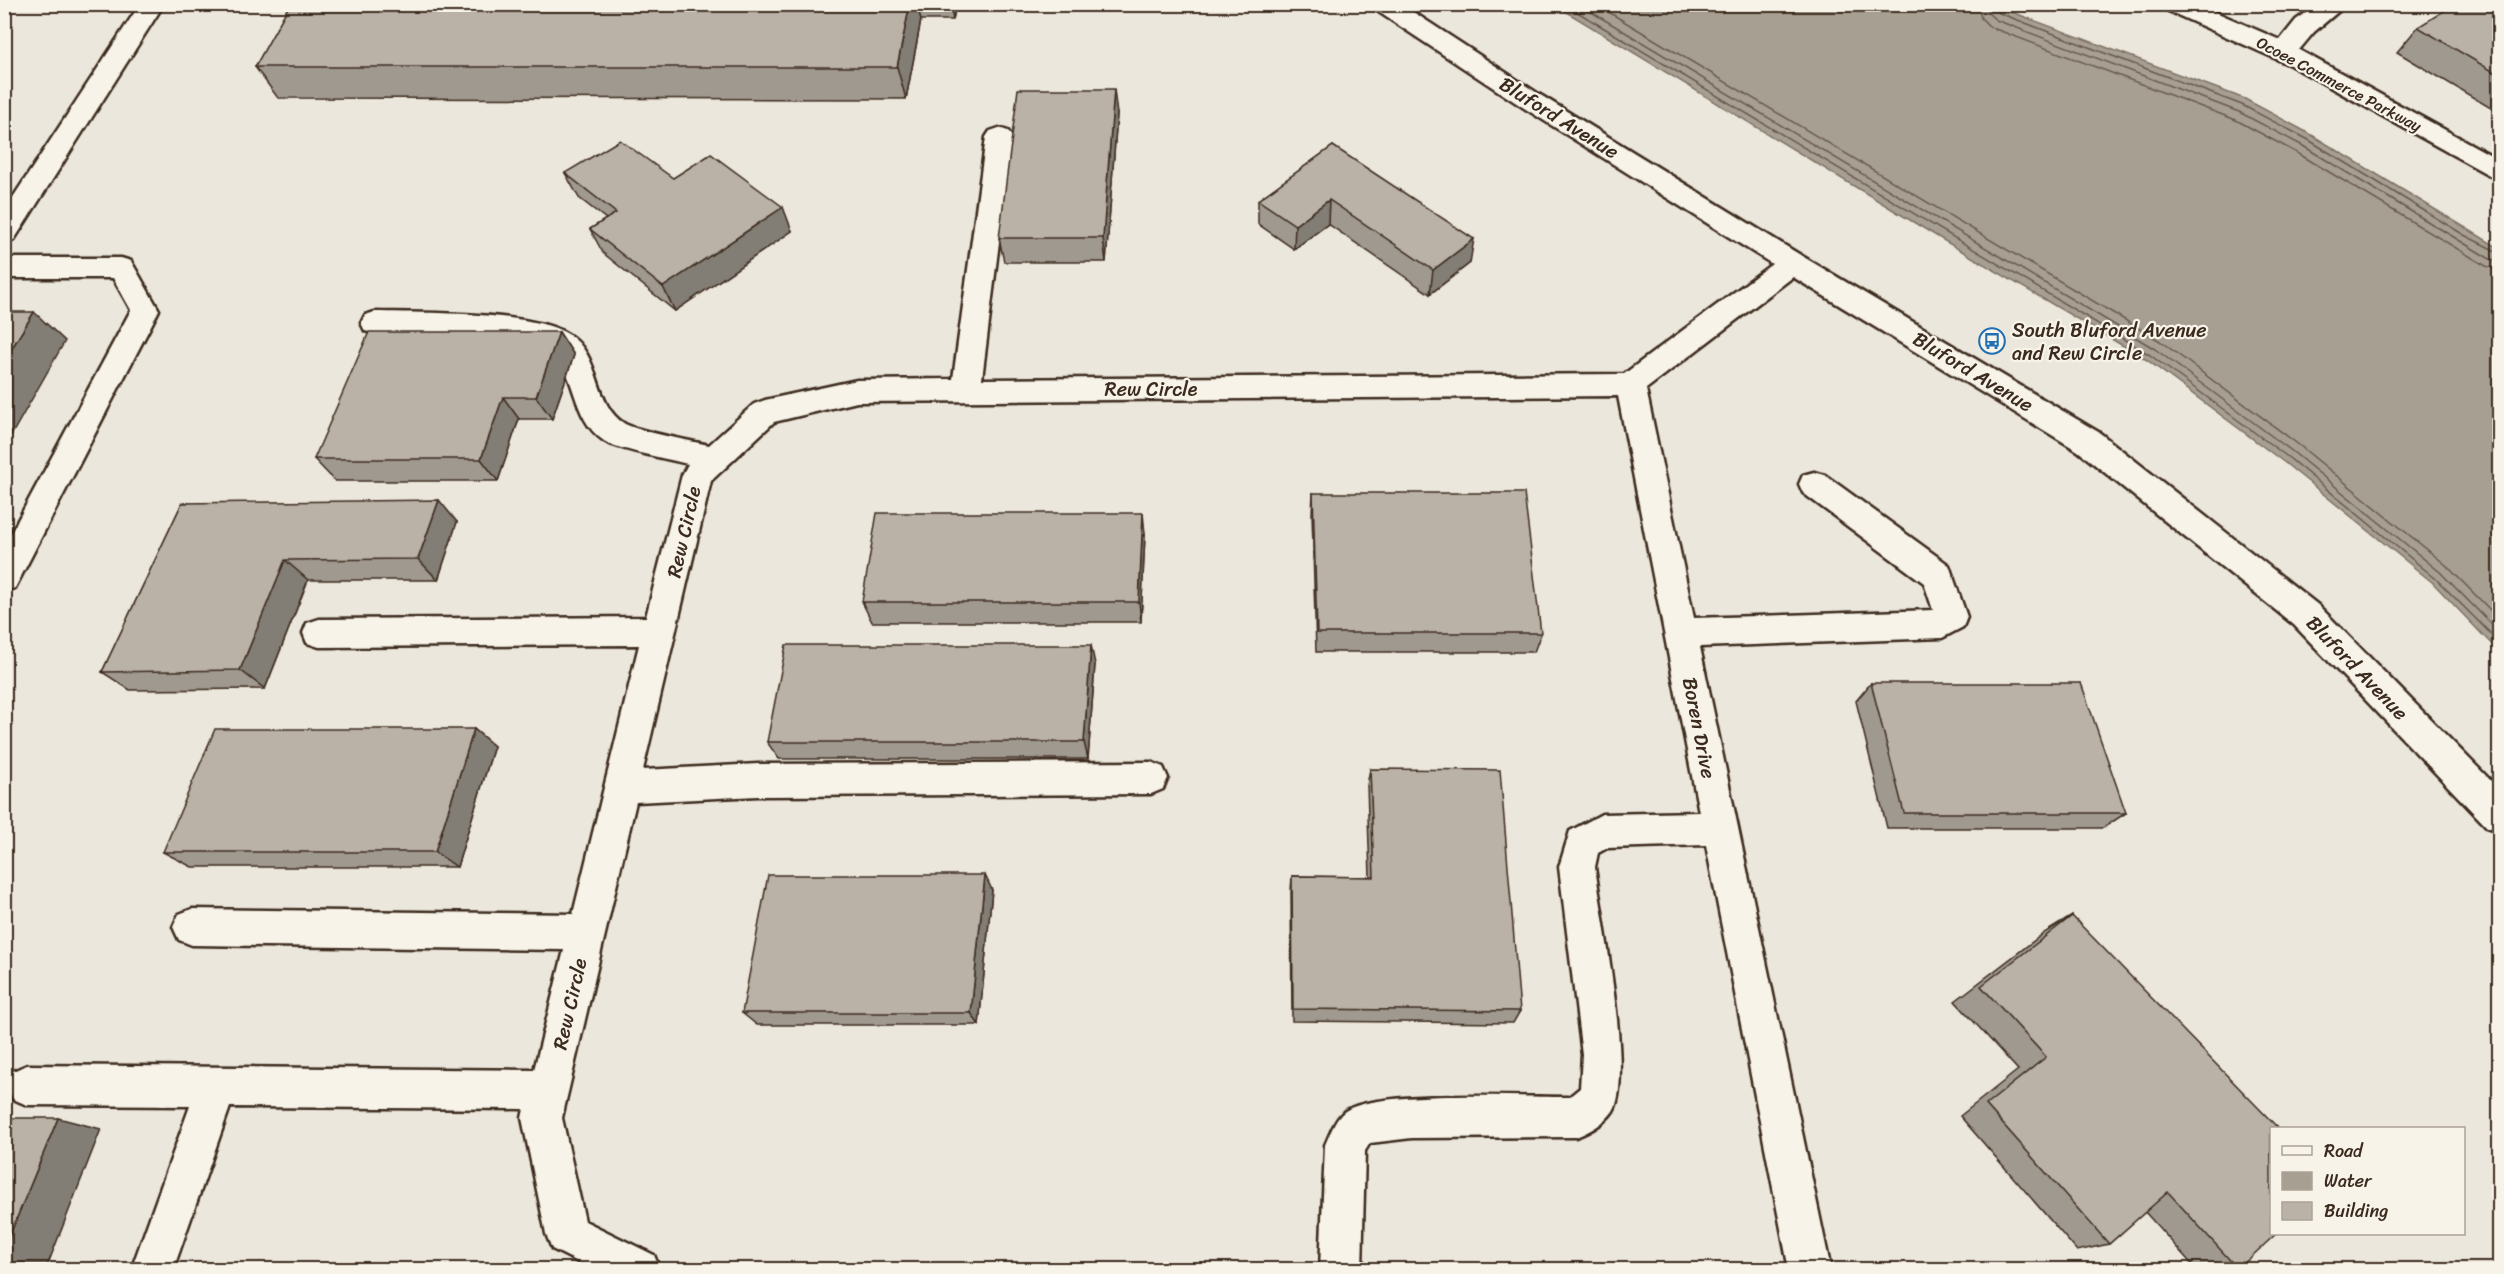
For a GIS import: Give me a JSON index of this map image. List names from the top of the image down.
{
  "streets": {
    "street": [
      "Ocoee Commerce Parkway",
      "Bluford Avenue",
      "Rew Circle",
      "Boren Drive"
    ]
  },
  "crossings": [
    ["Rew Circle", "Boren Drive"]
  ],
  "places": {
    "bus stop": ["South Bluford Avenue and Rew Circle"]
  },
  "legend": ["Road", "Water", "Building"]
}
